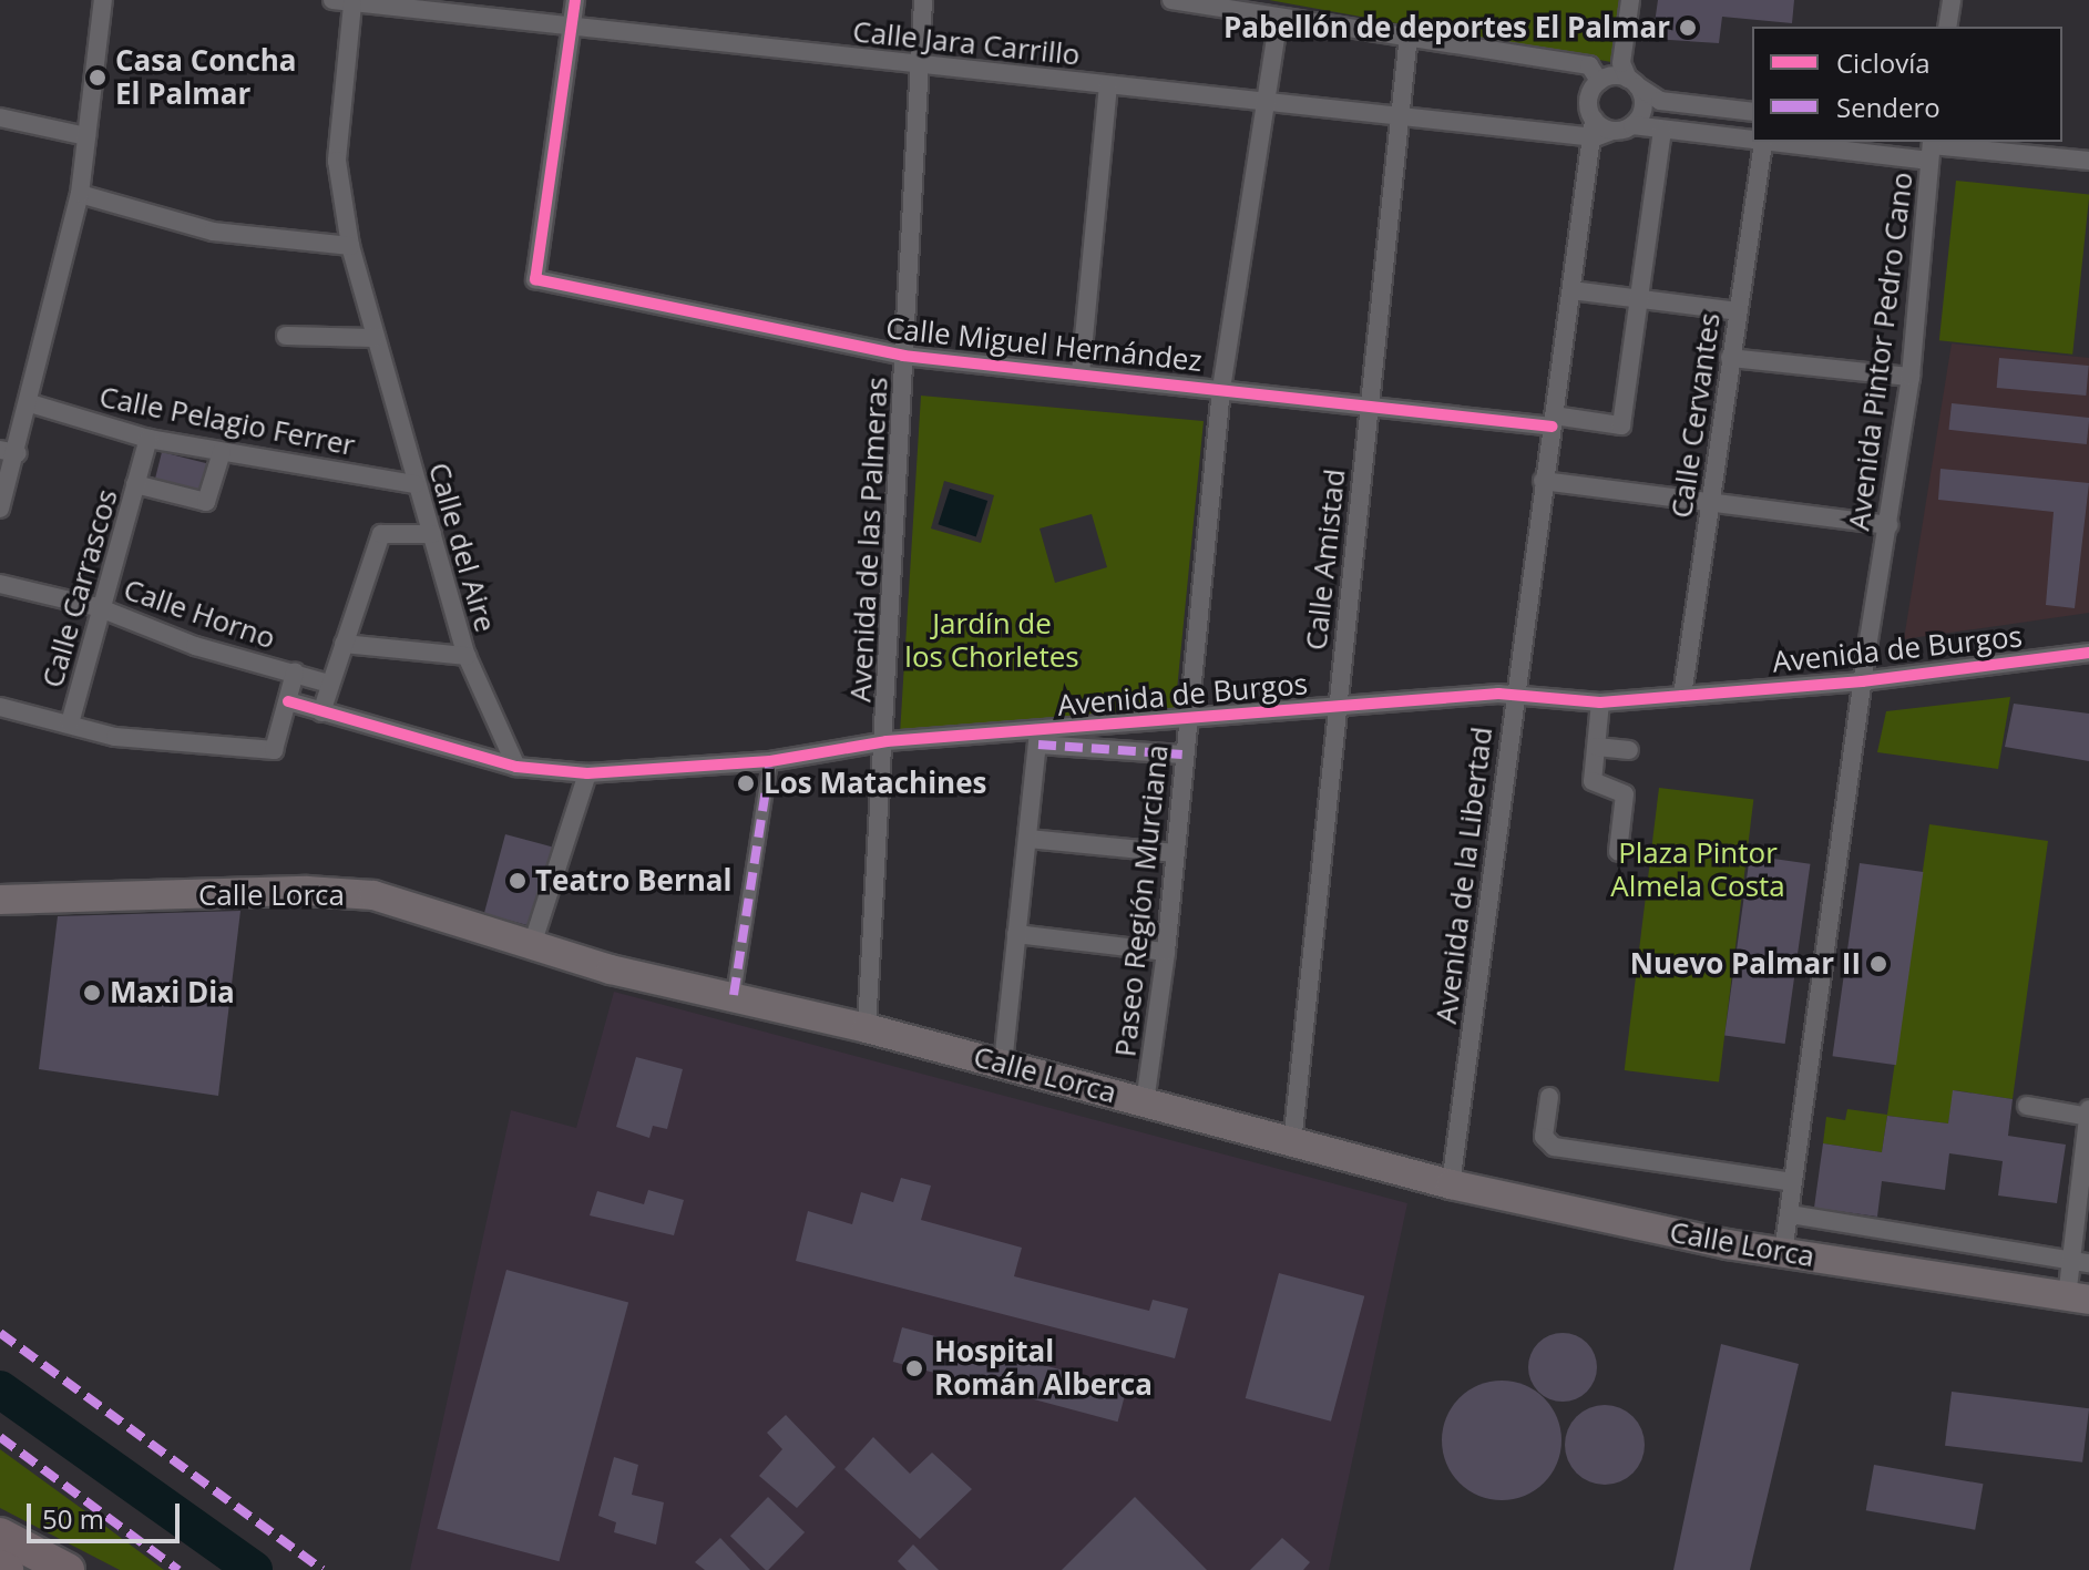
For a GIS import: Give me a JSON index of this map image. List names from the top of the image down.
{
  "streets": {
    "main road": ["Calle Lorca"],
    "street": [
      "Calle Jara Carrillo",
      "Calle Miguel Hernández",
      "Avenida Pintor Pedro Cano",
      "Calle Cervantes",
      "Calle Pelagio Ferrer",
      "Avenida de las Palmeras",
      "Calle del Aire",
      "Calle Amistad",
      "Calle Carrascos",
      "Calle Horno",
      "Avenida de Burgos",
      "Avenida de la Libertad",
      "Paseo Región Murciana"
    ]
  },
  "crossings": [
    ["Calle Jara Carrillo", "Calle Miguel Hernández"],
    ["Calle Jara Carrillo", "Avenida de las Palmeras"],
    ["Calle Jara Carrillo", "Calle del Aire"],
    ["Calle Jara Carrillo", "Calle Amistad"],
    ["Calle Jara Carrillo", "Avenida de la Libertad"],
    ["Calle Jara Carrillo", "Paseo Región Murciana"],
    ["Calle Miguel Hernández", "Avenida de las Palmeras"],
    ["Calle Miguel Hernández", "Calle Amistad"],
    ["Calle Miguel Hernández", "Avenida de la Libertad"],
    ["Calle Miguel Hernández", "Paseo Región Murciana"],
    ["Avenida Pintor Pedro Cano", "Avenida de Burgos"],
    ["Avenida Pintor Pedro Cano", "Calle Lorca"],
    ["Calle Cervantes", "Avenida de Burgos"],
    ["Calle Pelagio Ferrer", "Calle del Aire"],
    ["Calle Pelagio Ferrer", "Calle Carrascos"],
    ["Avenida de las Palmeras", "Avenida de Burgos"],
    ["Avenida de las Palmeras", "Calle Lorca"],
    ["Calle del Aire", "Avenida de Burgos"],
    ["Calle Amistad", "Avenida de Burgos"],
    ["Calle Amistad", "Calle Lorca"],
    ["Calle Carrascos", "Calle Horno"],
    ["Avenida de Burgos", "Avenida de la Libertad"],
    ["Avenida de Burgos", "Paseo Región Murciana"],
    ["Avenida de la Libertad", "Calle Lorca"],
    ["Calle Lorca", "Paseo Región Murciana"]
  ],
  "parks": ["Jardín de los Chorletes", "Plaza Pintor Almela Costa"],
  "places": [
    "Pabellón de deportes El Palmar",
    "Casa Concha El Palmar",
    "Los Matachines",
    "Teatro Bernal",
    "Nuevo Palmar II",
    "Maxi Dia",
    "Hospital Román Alberca"
  ],
  "legend": ["Ciclovía", "Sendero"],
  "scale_bar": "50 m"
}
